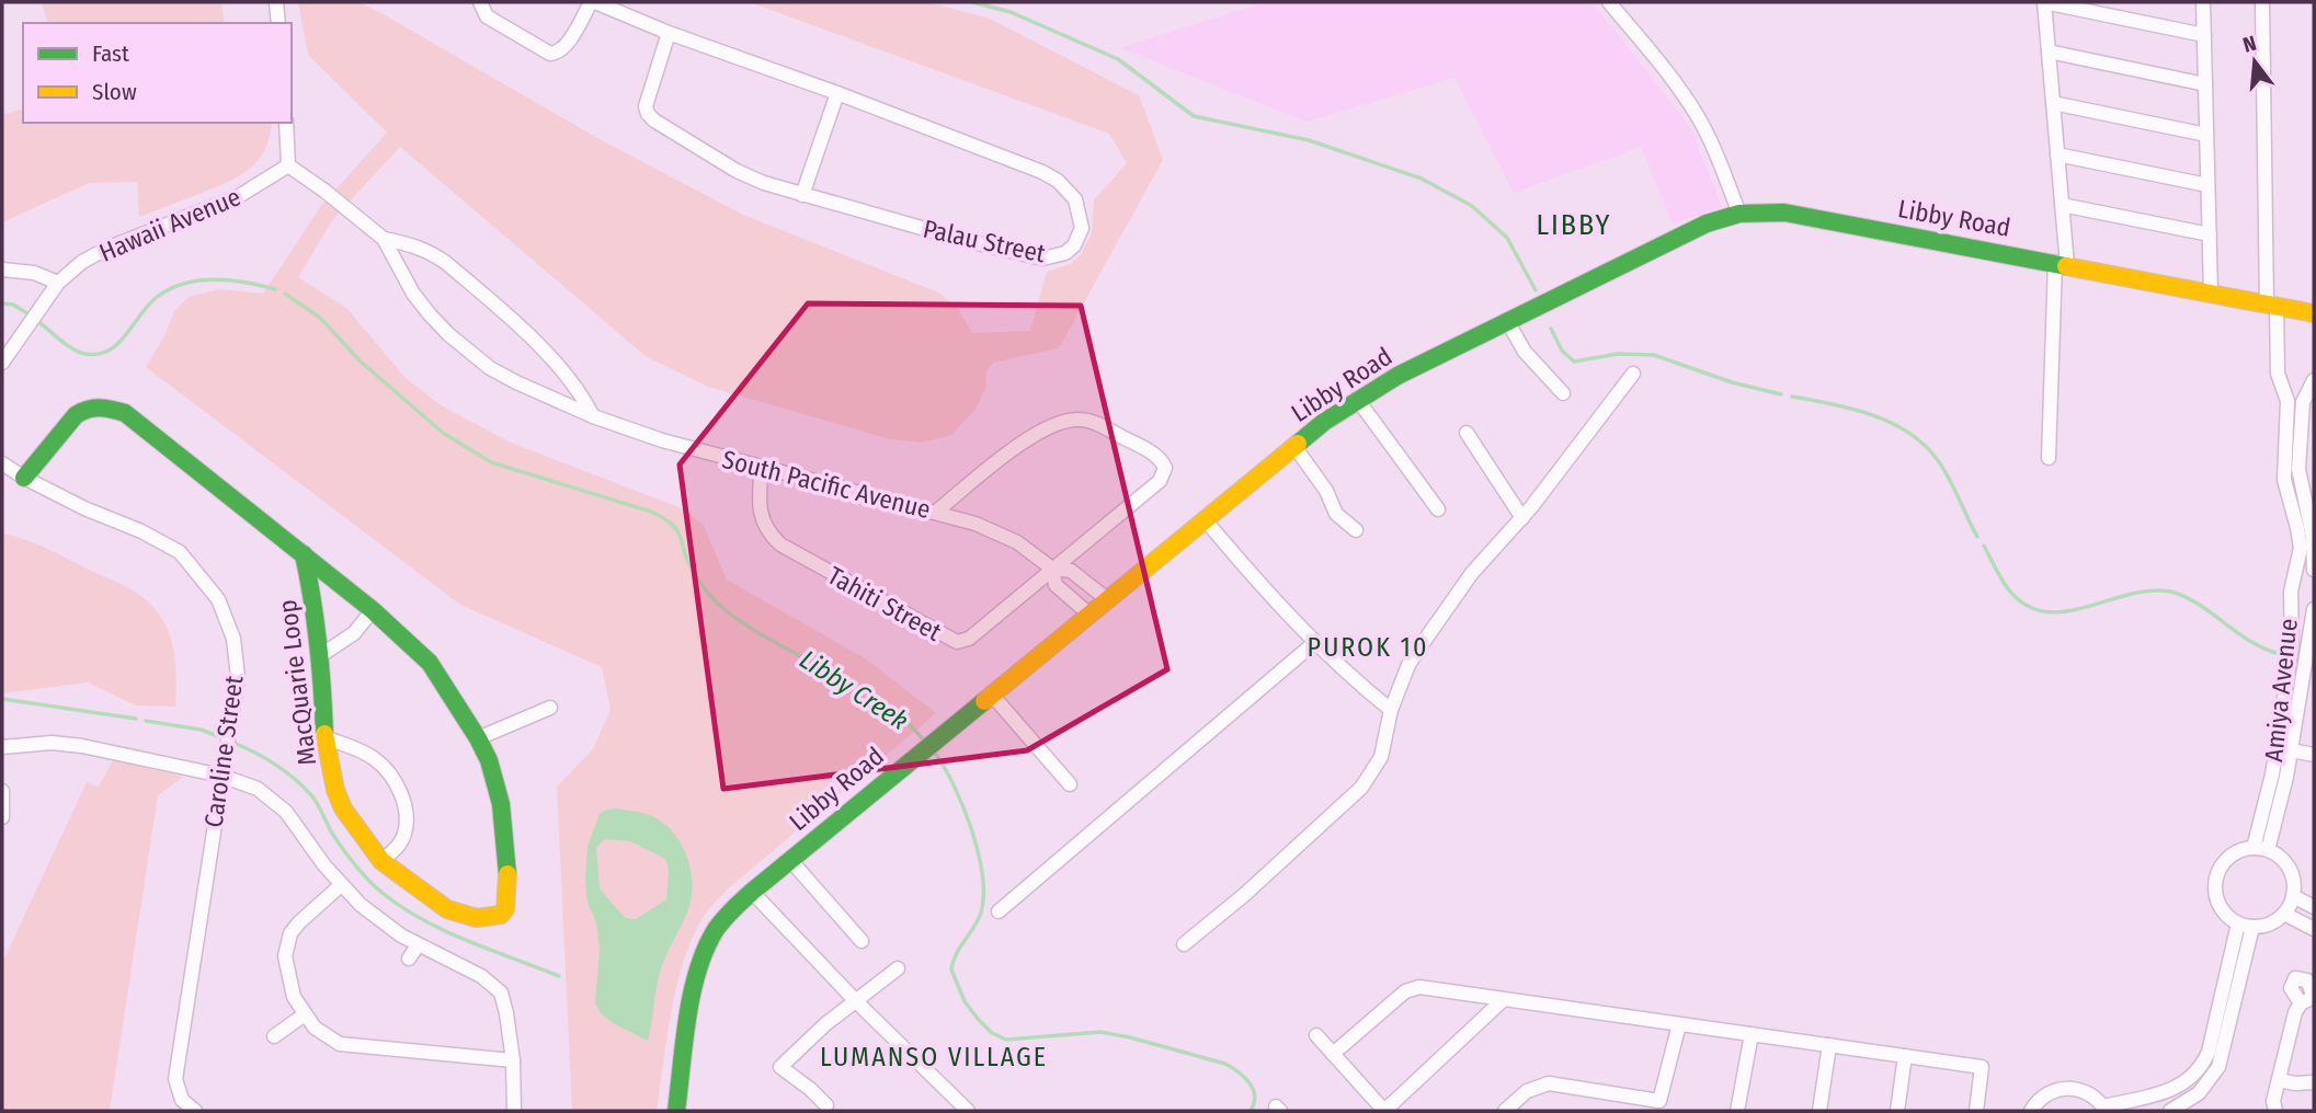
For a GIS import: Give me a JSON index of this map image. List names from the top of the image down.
{
  "streets": {
    "main road": ["Libby Road", "MacQuarie Loop"],
    "street": [
      "Hawaii Avenue",
      "Palau Street",
      "South Pacific Avenue",
      "Tahiti Street",
      "Amiya Avenue",
      "Caroline Street"
    ]
  },
  "crossings": [
    ["Libby Road", "South Pacific Avenue"],
    ["Libby Road", "Amiya Avenue"],
    ["Hawaii Avenue", "South Pacific Avenue"],
    ["South Pacific Avenue", "Tahiti Street"],
    ["MacQuarie Loop", "Caroline Street"]
  ],
  "districts": ["LIBBY", "PUROK 10", "LUMANSO VILLAGE"],
  "water": ["Libby Creek"],
  "legend": ["Fast", "Slow"],
  "north": "top"
}
